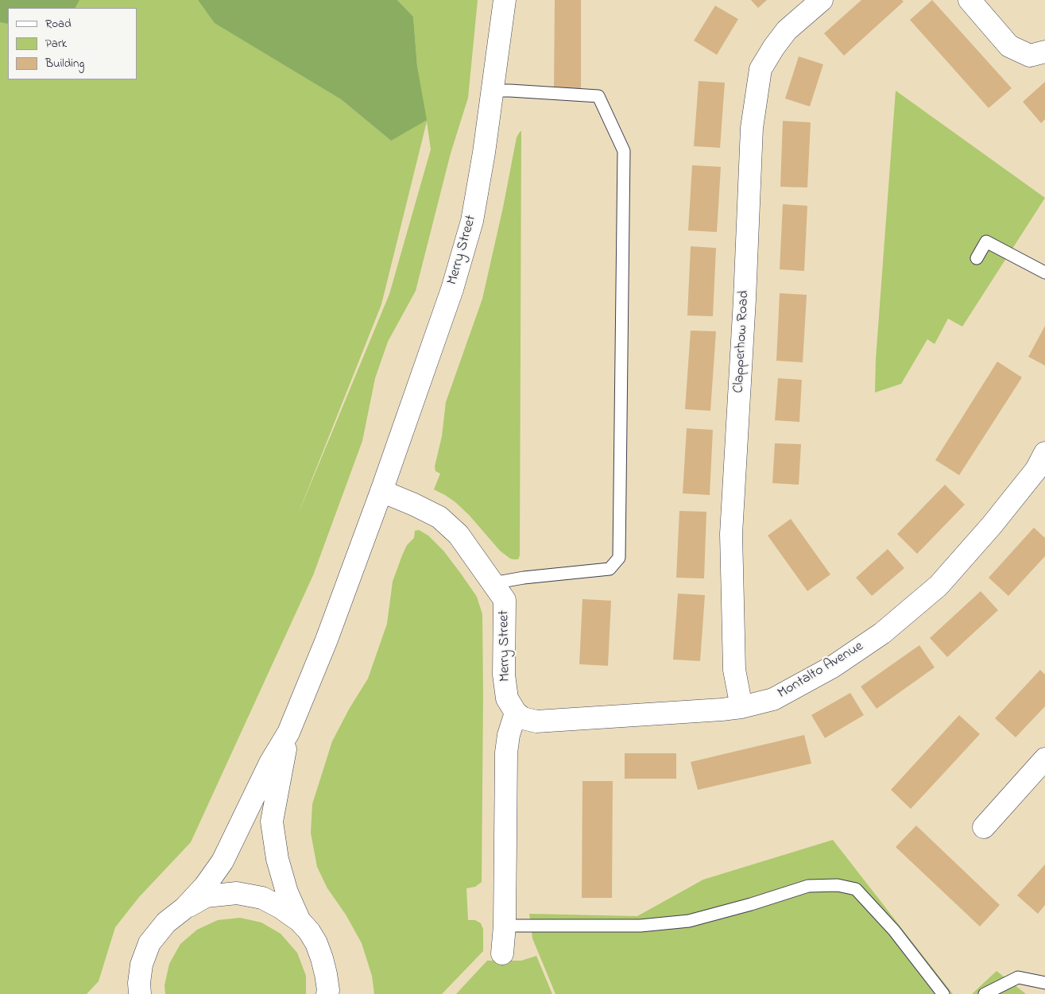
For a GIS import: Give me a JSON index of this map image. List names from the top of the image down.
{
  "streets": {
    "street": ["Merry Street", "Clapperhow Road", "Montalto Avenue"]
  },
  "crossings": [
    ["Merry Street", "Montalto Avenue"],
    ["Clapperhow Road", "Montalto Avenue"]
  ],
  "legend": ["Road", "Park", "Building"]
}
